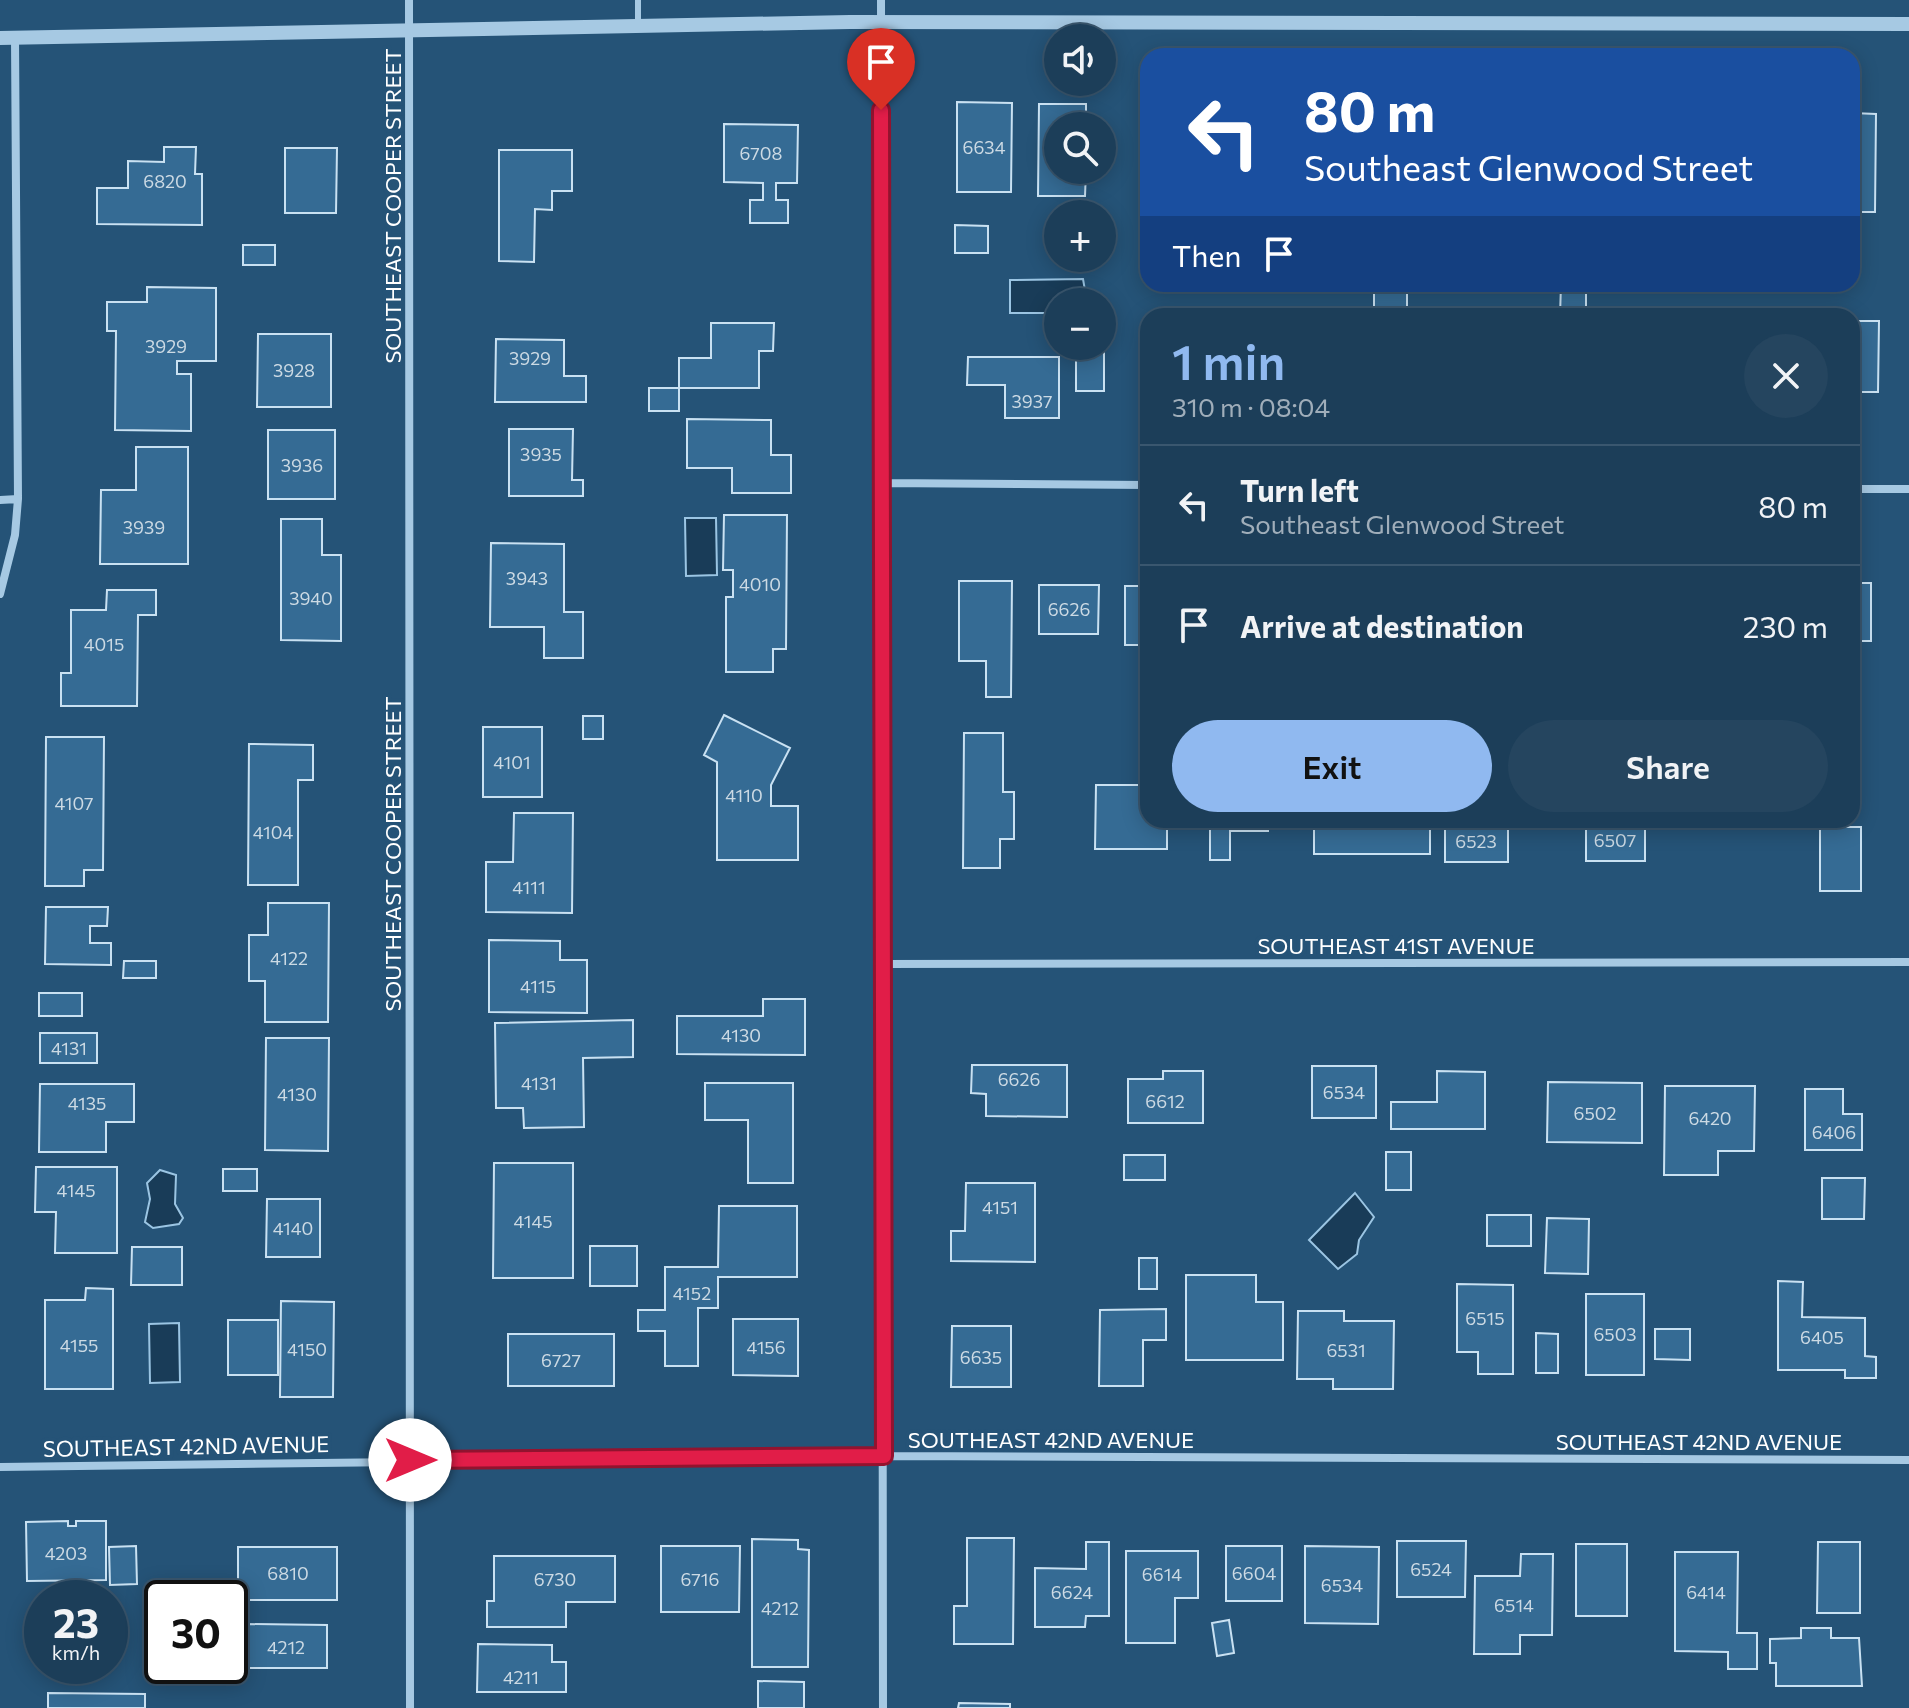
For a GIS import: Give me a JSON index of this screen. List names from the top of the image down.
{
  "streets": {
    "street": ["SOUTHEAST COOPER STREET", "SOUTHEAST 41ST AVENUE", "SOUTHEAST 42ND AVENUE"]
  },
  "crossings": [
    ["SOUTHEAST COOPER STREET", "SOUTHEAST 42ND AVENUE"]
  ],
  "house_numbers": [
    "6634",
    "6708",
    "6820",
    "3929",
    "3929",
    "3928",
    "3937",
    "3935",
    "3936",
    "3939",
    "3943",
    "4010",
    "3940",
    "6626",
    "4015",
    "4101",
    "4110",
    "4107",
    "4104",
    "6507",
    "6523",
    "4111",
    "4122",
    "4115",
    "4130",
    "4131",
    "6626",
    "4131",
    "6534",
    "4130",
    "6612",
    "4135",
    "6502",
    "6420",
    "6406",
    "4145",
    "4151",
    "4145",
    "4140",
    "4152",
    "6515",
    "6503",
    "6405",
    "4155",
    "4156",
    "4150",
    "6531",
    "6635",
    "6727",
    "4203",
    "6524",
    "6810",
    "6604",
    "6614",
    "6730",
    "6716",
    "6534",
    "6624",
    "6414",
    "6514",
    "4212",
    "4212",
    "4211"
  ],
  "page": {
    "map_buttons": ["+", "−"],
    "turn": ["80 m", "Southeast Glenwood Street"],
    "then": "Then",
    "heading": ["1 min", "310 m · 08:04"],
    "list": [
      {
        "name": "Turn left",
        "note": "Southeast Glenwood Street",
        "value": "80 m"
      },
      {
        "name": "Arrive at destination",
        "value": "230 m"
      }
    ],
    "buttons": ["Exit", "Share"],
    "speed": "23 km/h",
    "limit": "30"
  }
}
